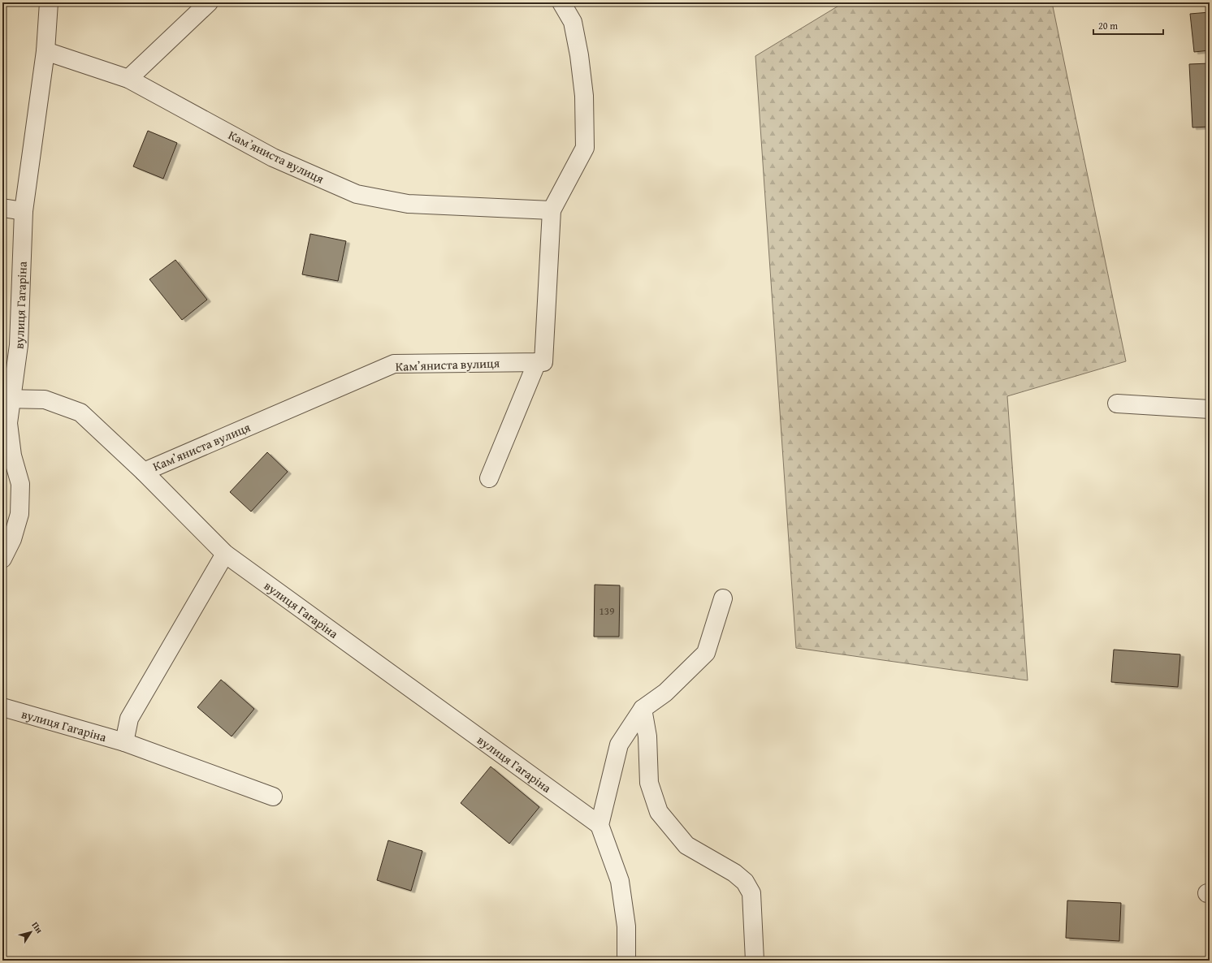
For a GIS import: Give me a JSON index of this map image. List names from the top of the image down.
{
  "streets": {
    "street": ["Камʼяниста вулиця", "вулиця Гагаріна"]
  },
  "crossings": [
    ["Камʼяниста вулиця", "вулиця Гагаріна"]
  ],
  "house_numbers": ["139"],
  "scale_bar": "20 m",
  "north": "top right"
}
